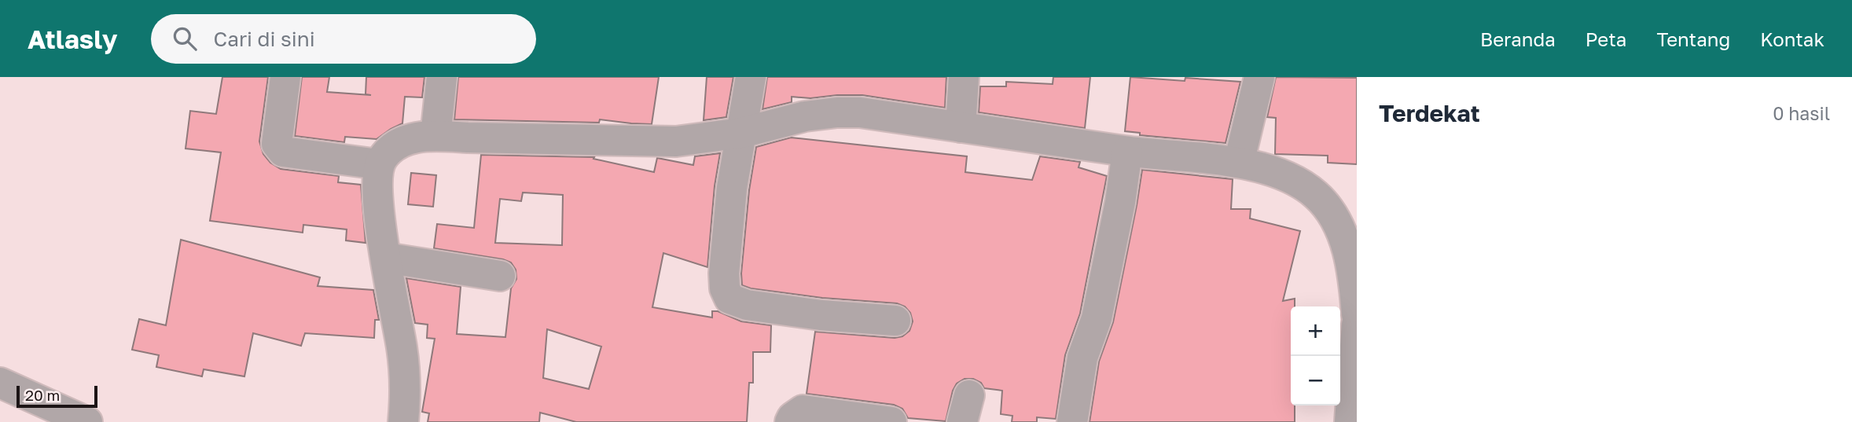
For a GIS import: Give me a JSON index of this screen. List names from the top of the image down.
{
  "scale_bar": "20 m",
  "page": {
    "header": "Atlasly",
    "search": "Cari di sini",
    "nav": [
      "Beranda",
      "Peta",
      "Tentang",
      "Kontak"
    ],
    "heading": ["Terdekat", "0 hasil"],
    "map_buttons": ["+", "−"],
    "scale": "20 m"
  }
}
